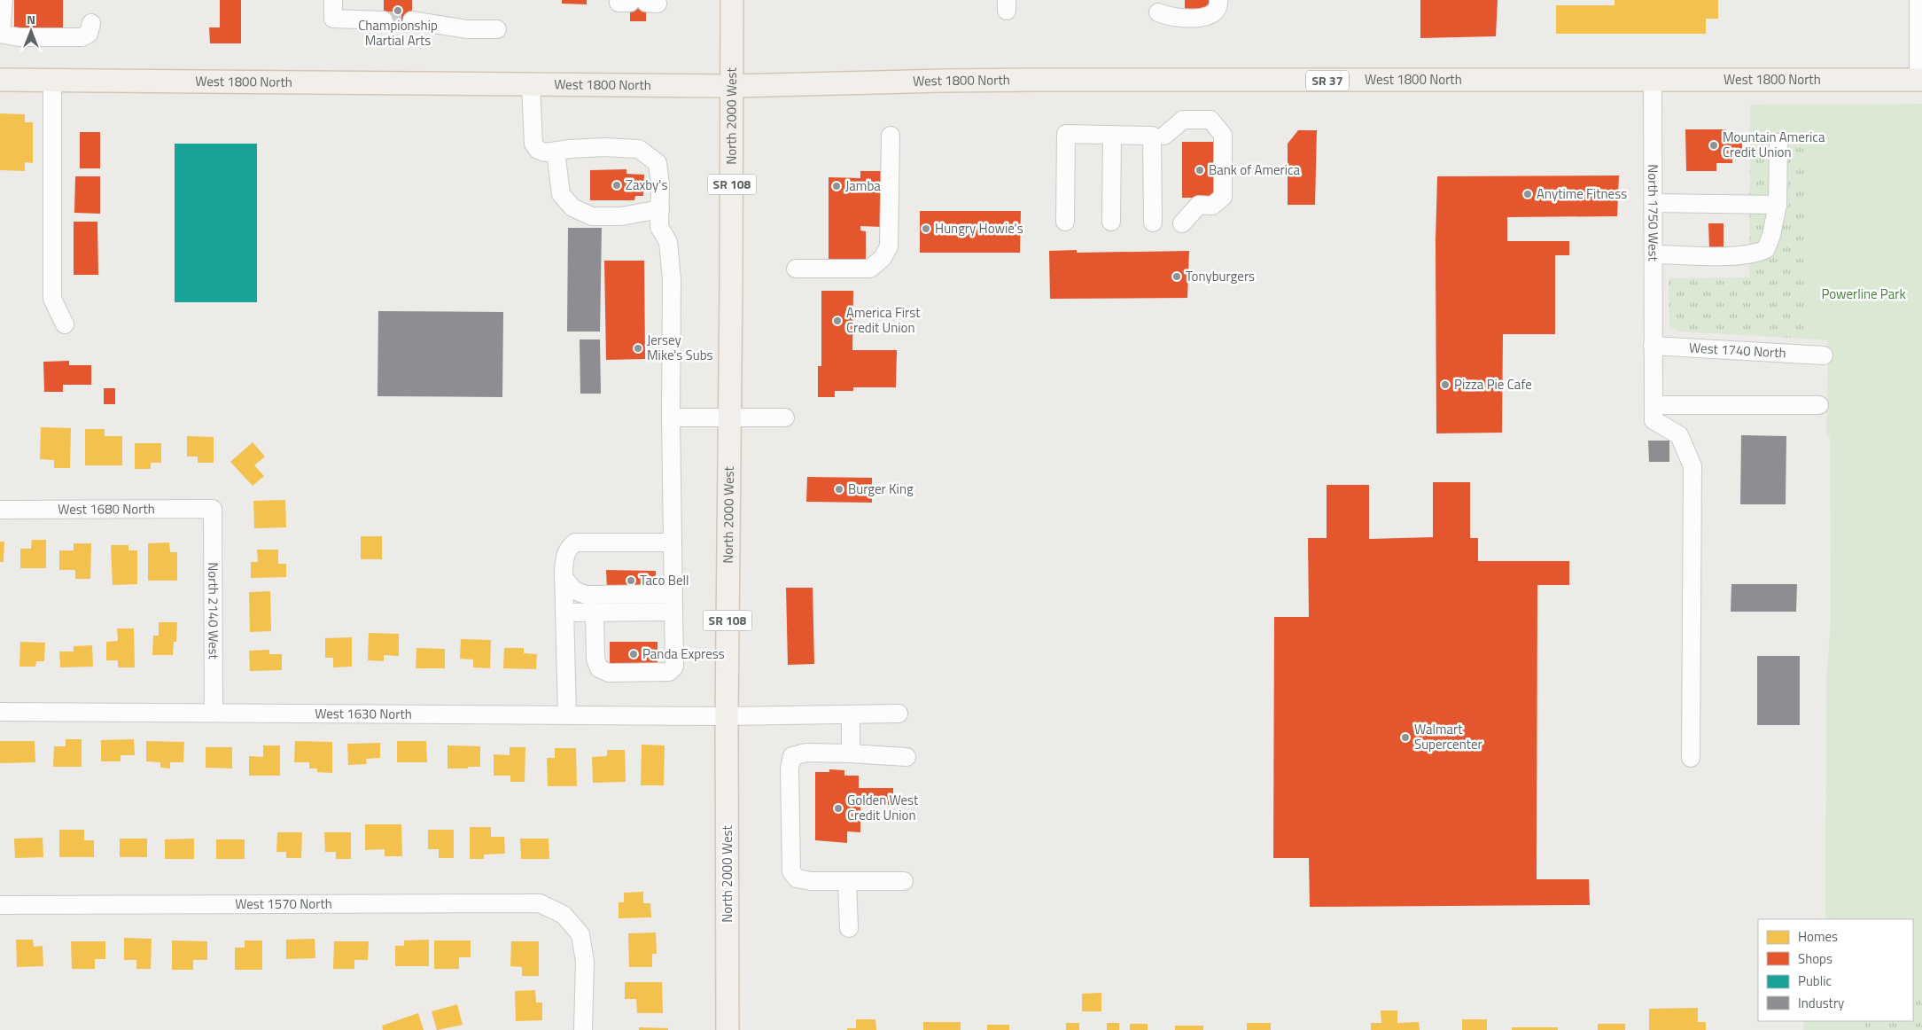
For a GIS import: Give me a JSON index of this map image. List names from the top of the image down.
{
  "streets": {
    "main road": [
      "West 1800 North",
      "SR 37",
      "North 2000 West",
      "SR 108"
    ],
    "street": [
      "North 1750 West",
      "West 1740 North",
      "West 1680 North",
      "North 2140 West",
      "West 1630 North",
      "West 1570 North"
    ]
  },
  "crossings": [
    ["West 1800 North", "North 2000 West"],
    ["West 1800 North", "North 1750 West"],
    ["North 2000 West", "West 1630 North"],
    ["North 1750 West", "West 1740 North"],
    ["West 1680 North", "North 2140 West"],
    ["North 2140 West", "West 1630 North"]
  ],
  "parks": ["Powerline Park"],
  "places": [
    "Championship Martial Arts",
    "Mountain America Credit Union",
    "Bank of America",
    "Zaxby's",
    "Jamba",
    "Anytime Fitness",
    "Hungry Howie's",
    "Tonyburgers",
    "America First Credit Union",
    "Jersey Mike's Subs",
    "Pizza Pie Cafe",
    "Burger King",
    "Taco Bell",
    "Panda Express",
    "Walmart Supercenter",
    "Golden West Credit Union"
  ],
  "legend": [
    "Homes",
    "Shops",
    "Public",
    "Industry"
  ],
  "north": "top"
}
